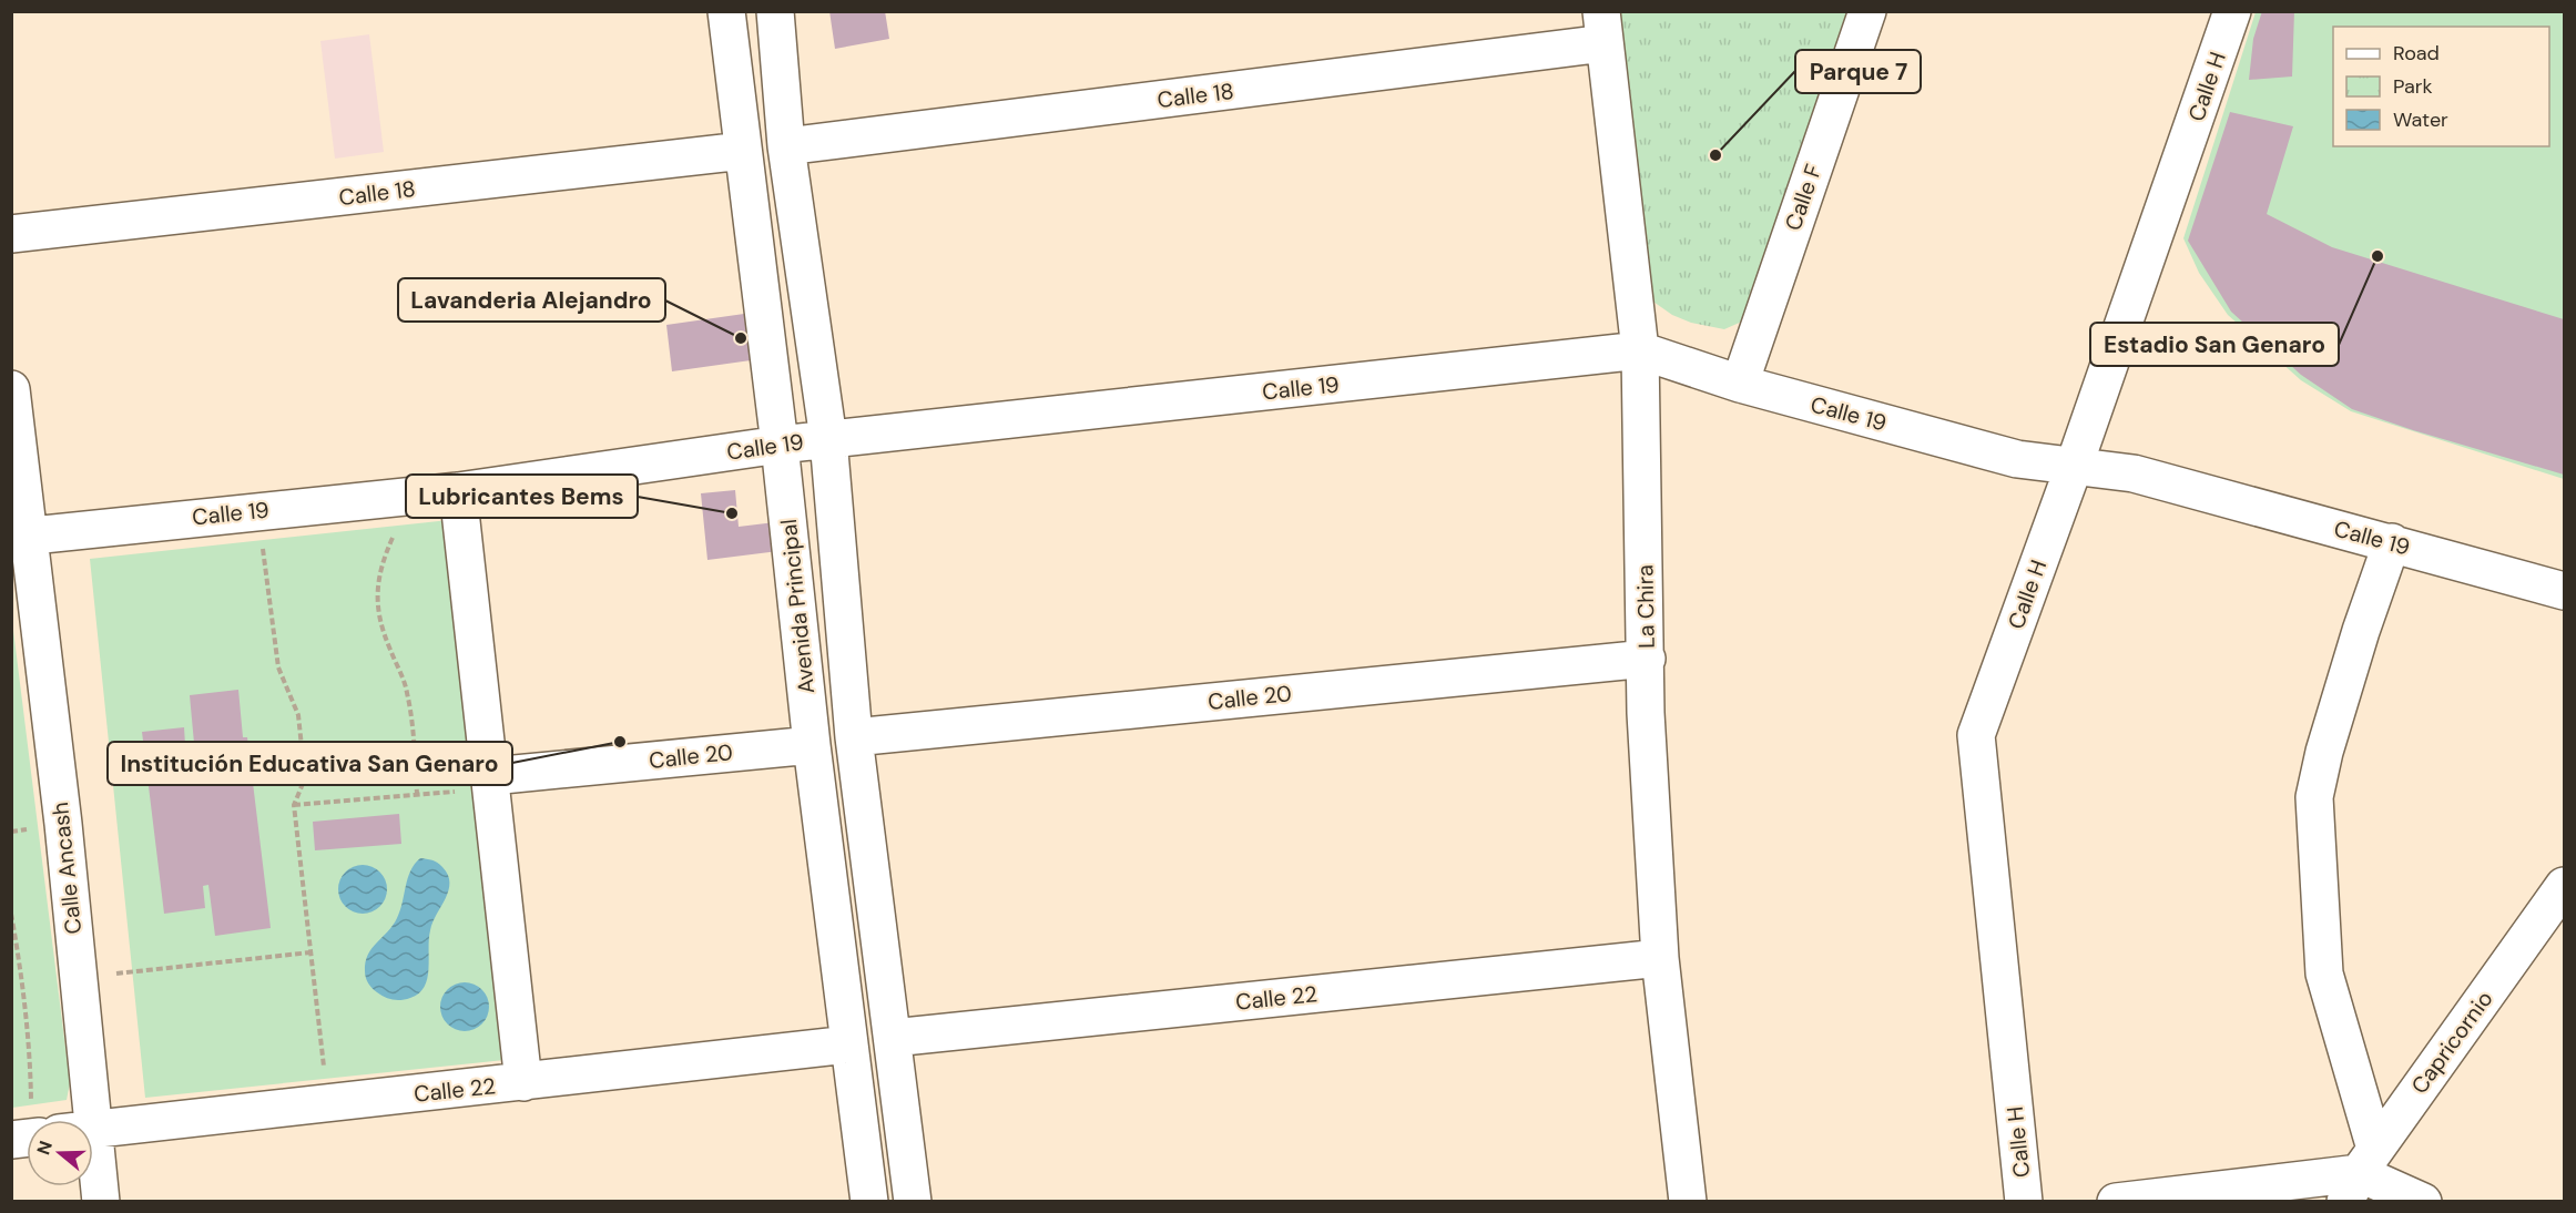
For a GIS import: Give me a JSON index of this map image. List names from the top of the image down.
{
  "streets": {
    "street": [
      "Calle H",
      "Calle 18",
      "Calle F",
      "Calle 19",
      "Avenida Principal",
      "La Chira",
      "Calle 20",
      "Calle Ancash",
      "Calle 22",
      "Capricornio"
    ]
  },
  "crossings": [
    ["Calle H", "Calle 19"],
    ["Calle 18", "Avenida Principal"],
    ["Calle 18", "La Chira"],
    ["Calle F", "Calle 19"],
    ["Calle 19", "Avenida Principal"],
    ["Calle 19", "La Chira"],
    ["Calle 19", "Calle Ancash"],
    ["Avenida Principal", "Calle 20"],
    ["Avenida Principal", "Calle 22"],
    ["La Chira", "Calle 20"],
    ["La Chira", "Calle 22"]
  ],
  "places": [
    "Parque 7",
    "Estadio San Genaro",
    "Lavanderia Alejandro",
    "Lubricantes Bems",
    "Institución Educativa San Genaro"
  ],
  "legend": ["Road", "Park", "Water"],
  "north": "left"
}
